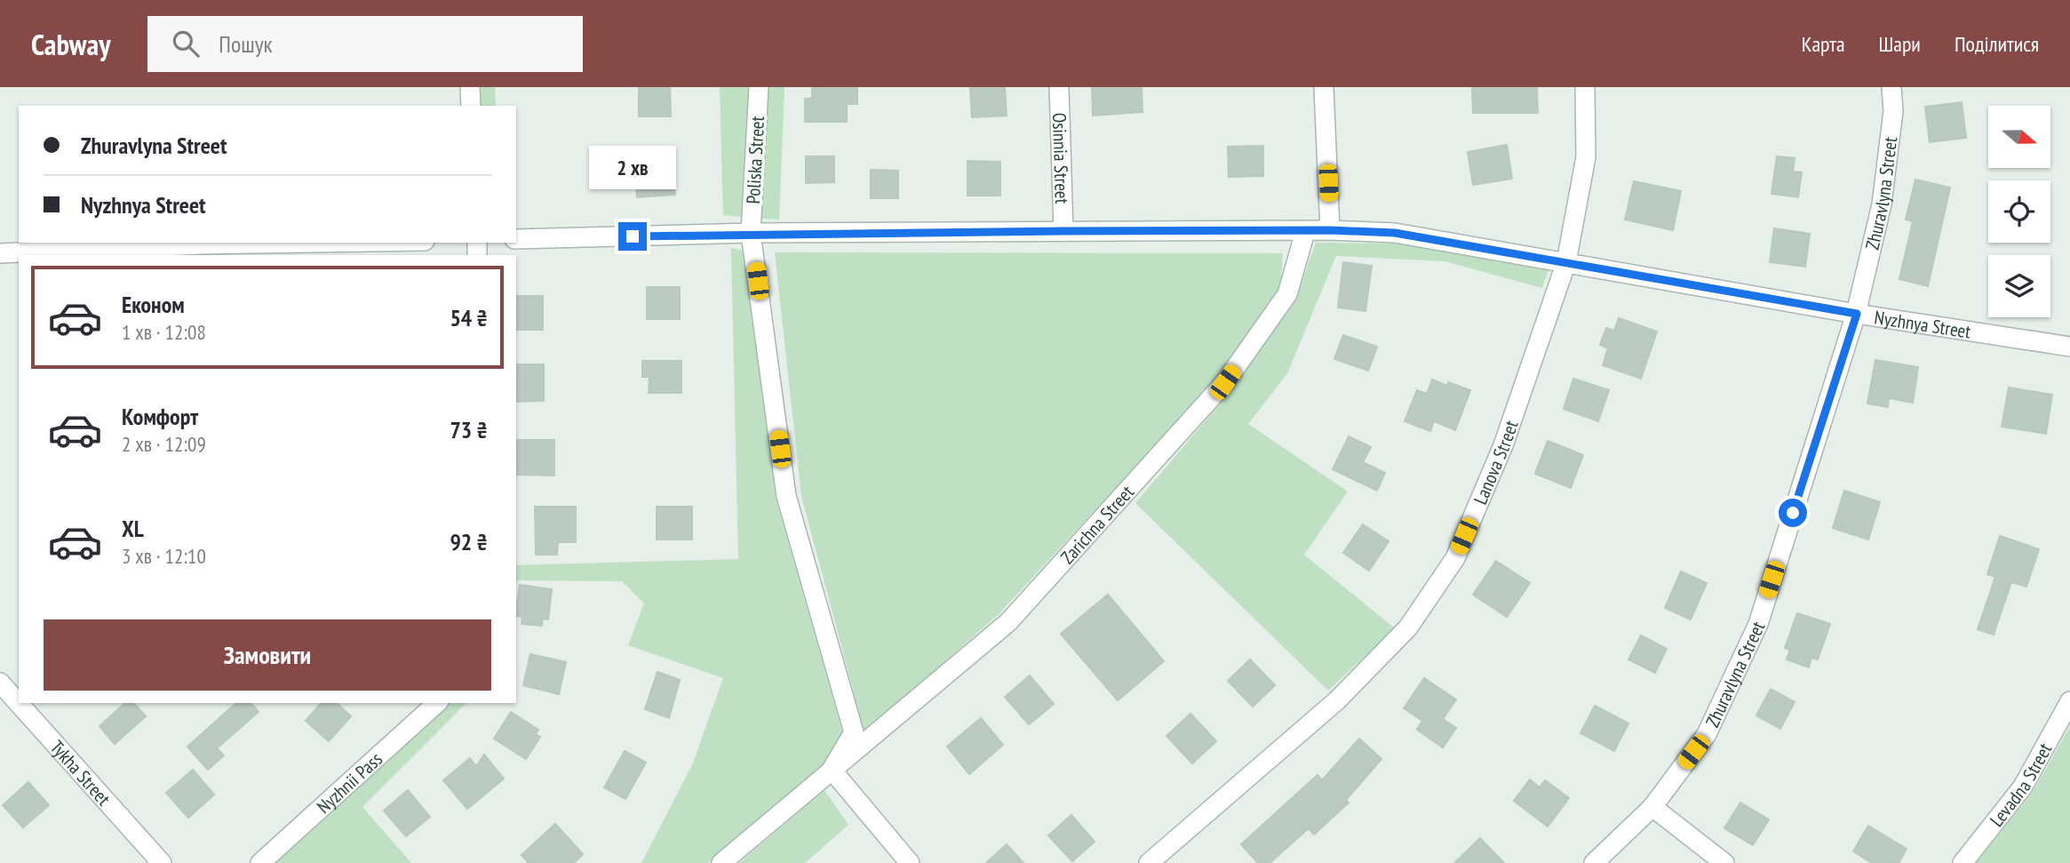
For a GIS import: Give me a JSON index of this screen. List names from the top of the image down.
{
  "streets": {
    "street": [
      "Osinnia Street",
      "Poliska Street",
      "Zhuravlyna Street",
      "Nyzhnya Street",
      "Lanova Street",
      "Zarichna Street",
      "Tykha Street",
      "Nyzhnii Pass",
      "Levadna Street"
    ]
  },
  "crossings": [
    ["Osinnia Street", "Nyzhnya Street"],
    ["Poliska Street", "Nyzhnya Street"],
    ["Poliska Street", "Zarichna Street"],
    ["Zhuravlyna Street", "Nyzhnya Street"],
    ["Nyzhnya Street", "Lanova Street"],
    ["Nyzhnya Street", "Zarichna Street"]
  ],
  "north": "right",
  "page": {
    "header": "Cabway",
    "search": "Пошук",
    "nav": ["Карта", "Шари", "Поділитися"],
    "banner": ["Zhuravlyna Street", "Nyzhnya Street"],
    "bubble": "2 хв",
    "list": [
      {
        "name": "Економ",
        "note": "1 хв · 12:08",
        "value": "54 ₴"
      },
      {
        "name": "Комфорт",
        "note": "2 хв · 12:09",
        "value": "73 ₴"
      },
      {
        "name": "XL",
        "note": "3 хв · 12:10",
        "value": "92 ₴"
      }
    ],
    "buttons": "Замовити"
  }
}
